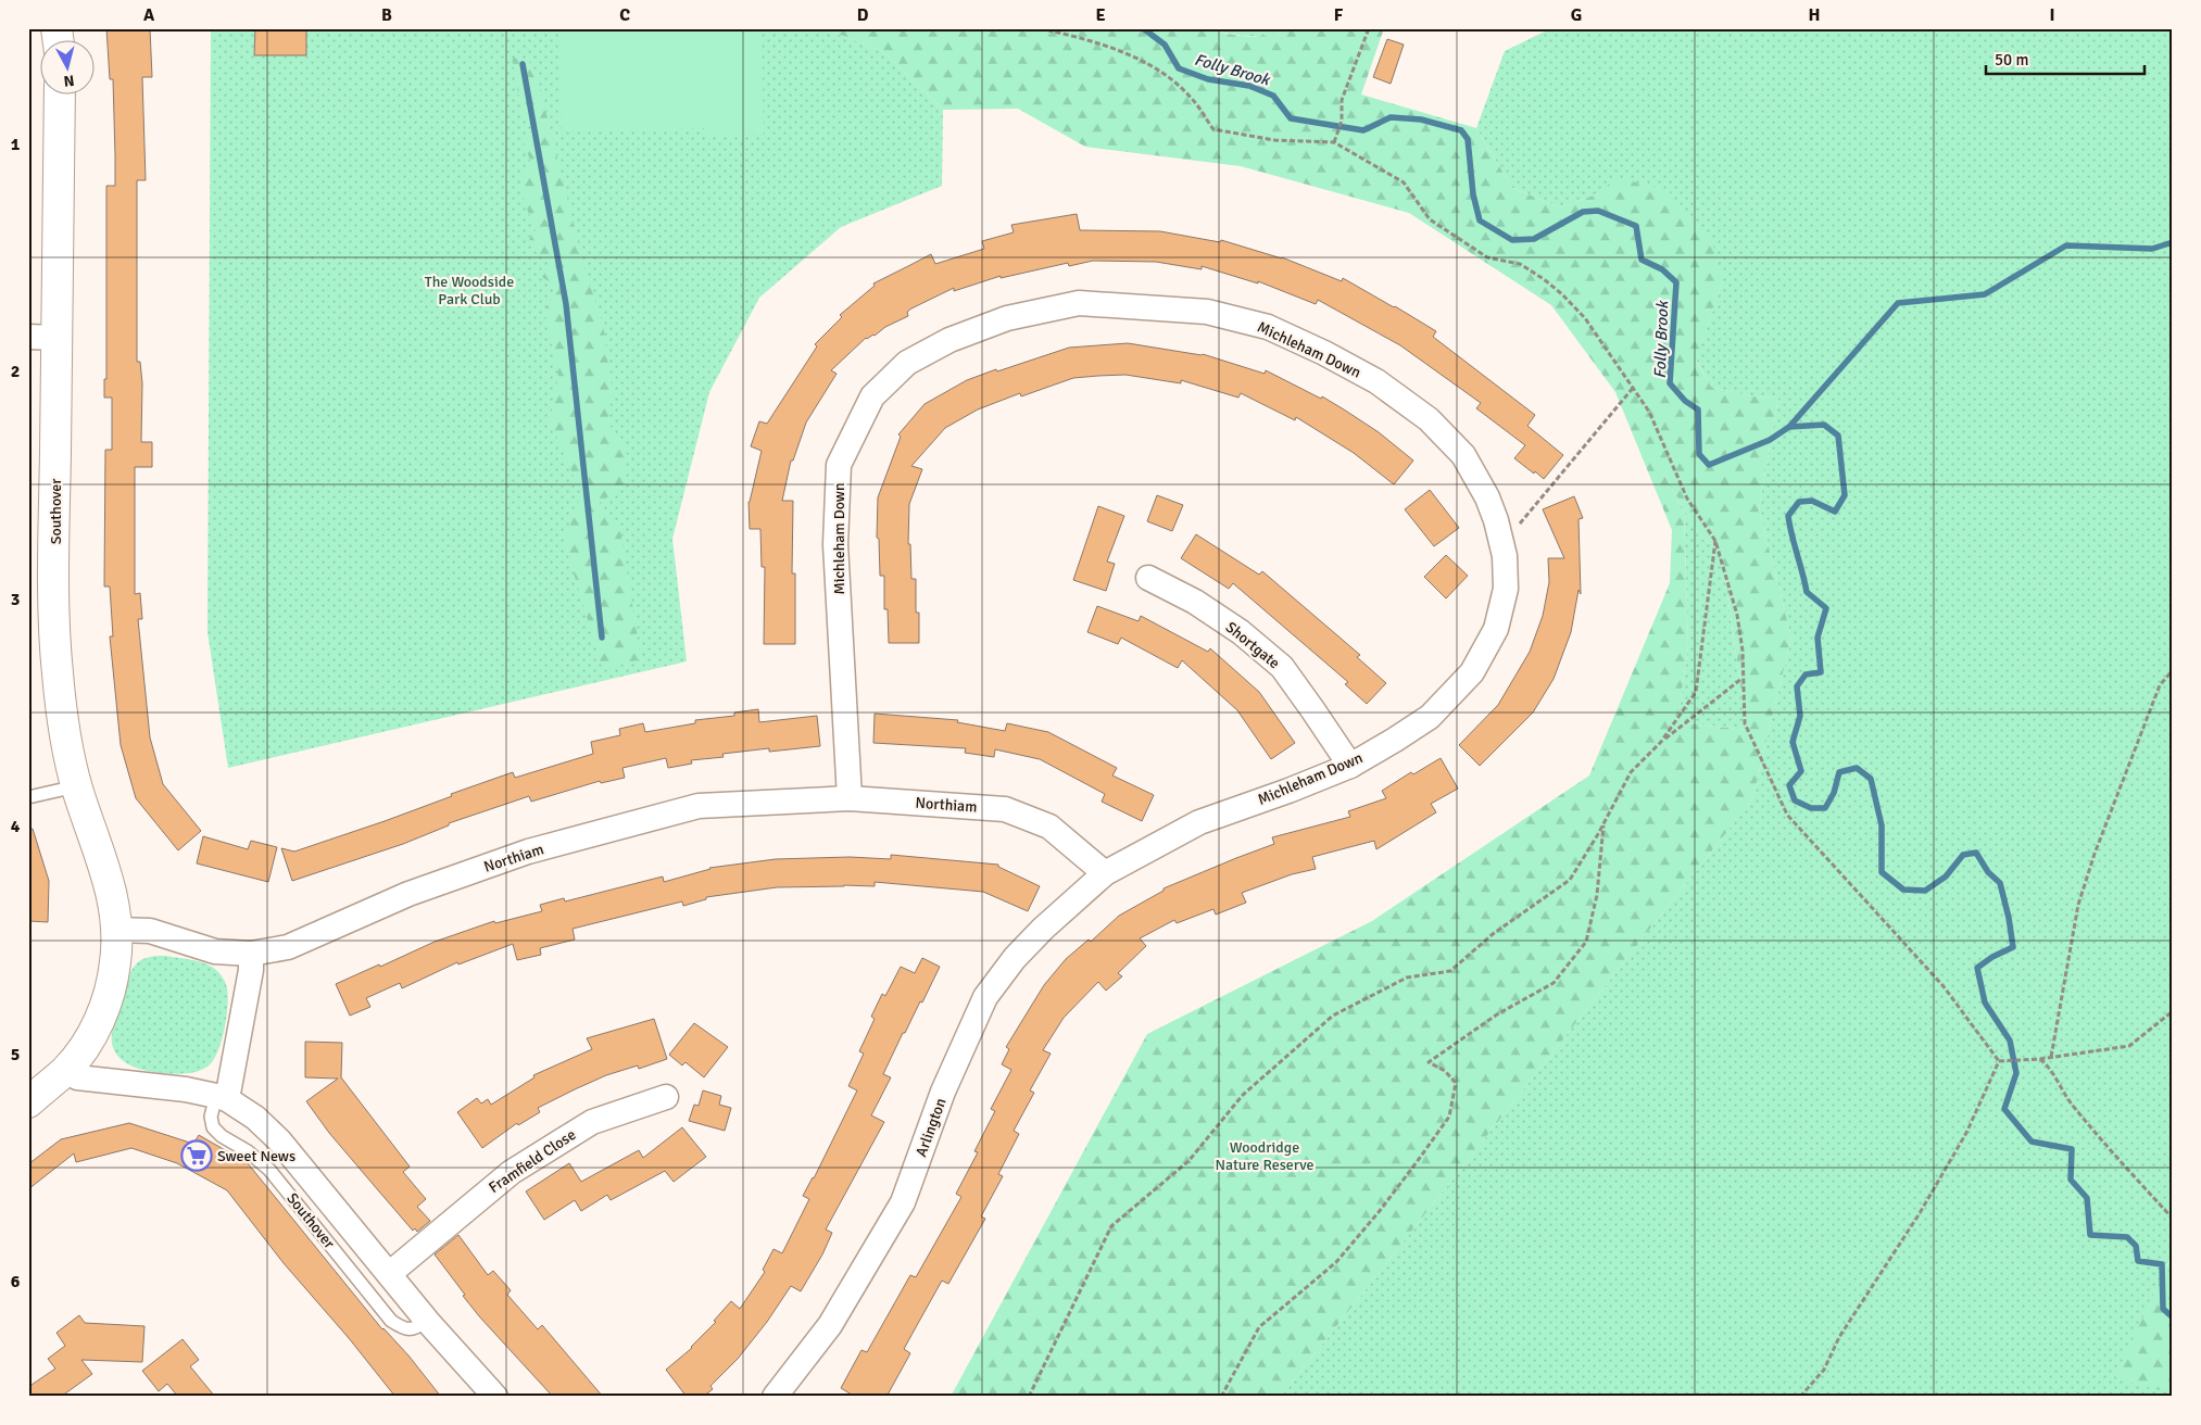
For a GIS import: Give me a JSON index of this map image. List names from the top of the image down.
{
  "streets": {
    "street": [
      "Michleham Down",
      "Southover",
      "Shortgate",
      "Northiam",
      "Arlington",
      "Framfield Close"
    ]
  },
  "crossings": [
    ["Michleham Down", "Shortgate"],
    ["Michleham Down", "Northiam"],
    ["Michleham Down", "Arlington"],
    ["Southover", "Northiam"],
    ["Southover", "Framfield Close"],
    ["Northiam", "Arlington"]
  ],
  "water": ["Folly Brook"],
  "parks": ["The Woodside Park Club", "Woodridge Nature Reserve"],
  "places": {
    "supermarket": ["Sweet News"]
  },
  "scale_bar": "50 m",
  "north": "bottom",
  "grid": {
    "columns": [
      "A",
      "B",
      "C",
      "D",
      "E",
      "F",
      "G",
      "H",
      "I"
    ],
    "rows": [
      "1",
      "2",
      "3",
      "4",
      "5",
      "6"
    ]
  }
}
